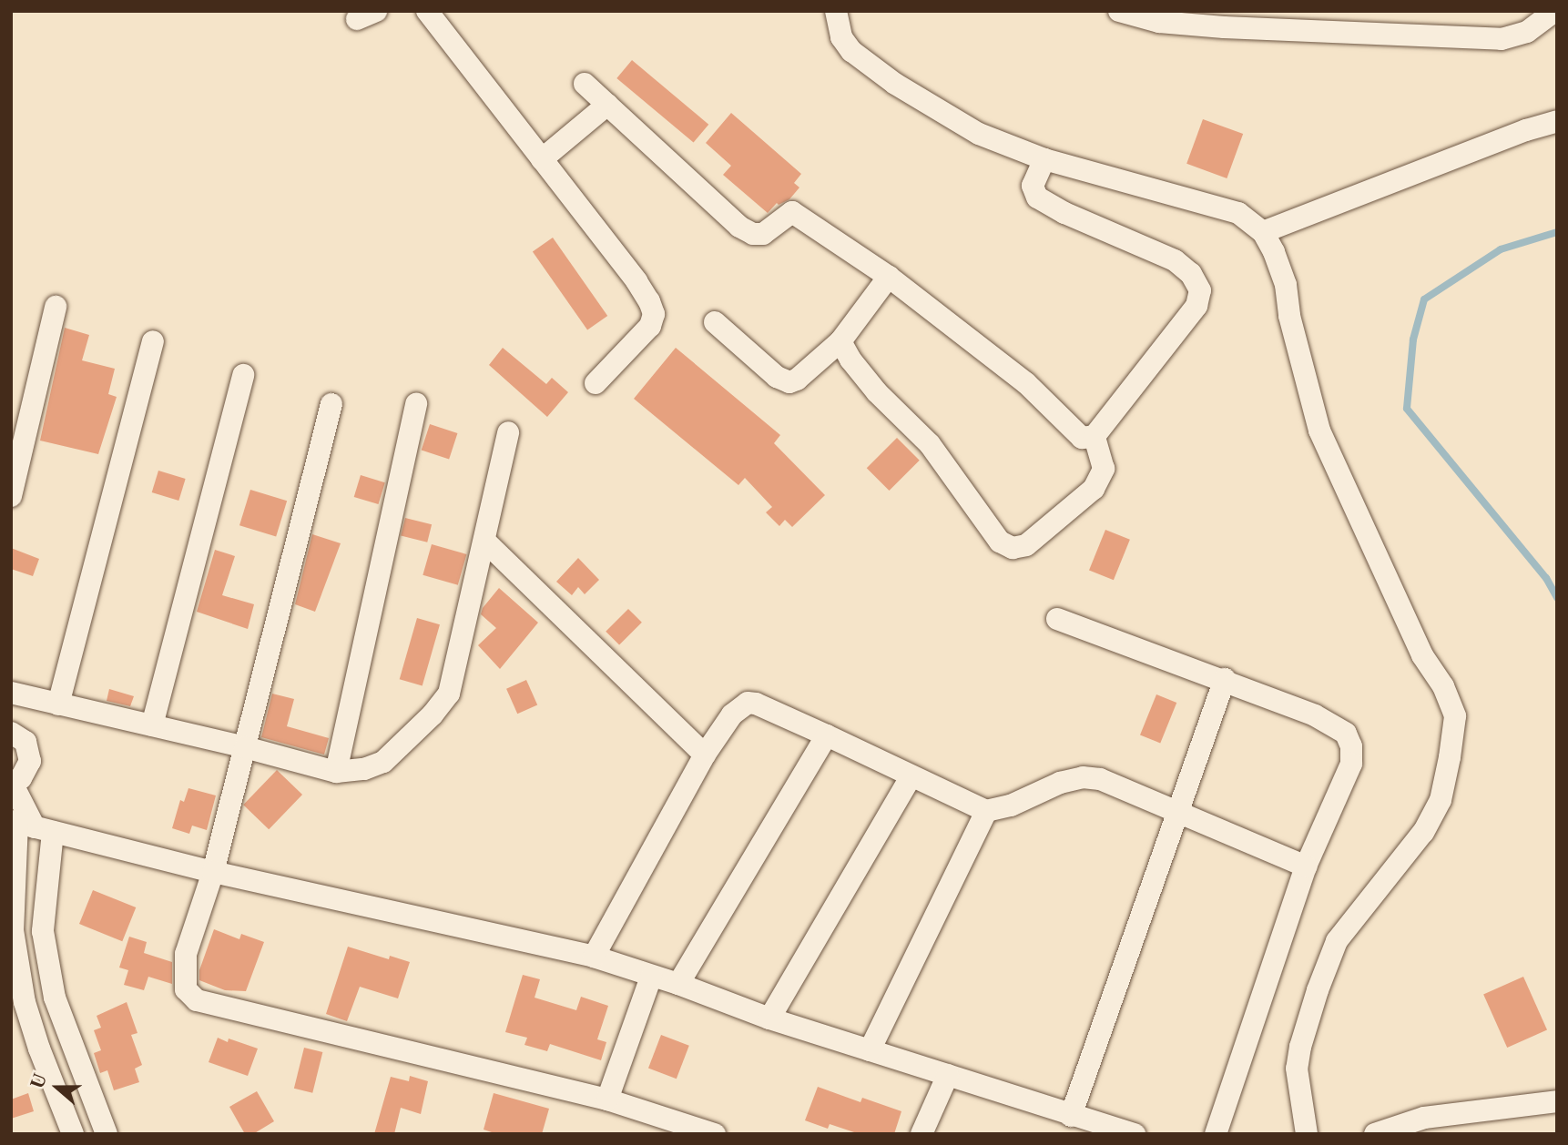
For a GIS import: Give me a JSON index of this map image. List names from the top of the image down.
{
  "north": "left"
}
